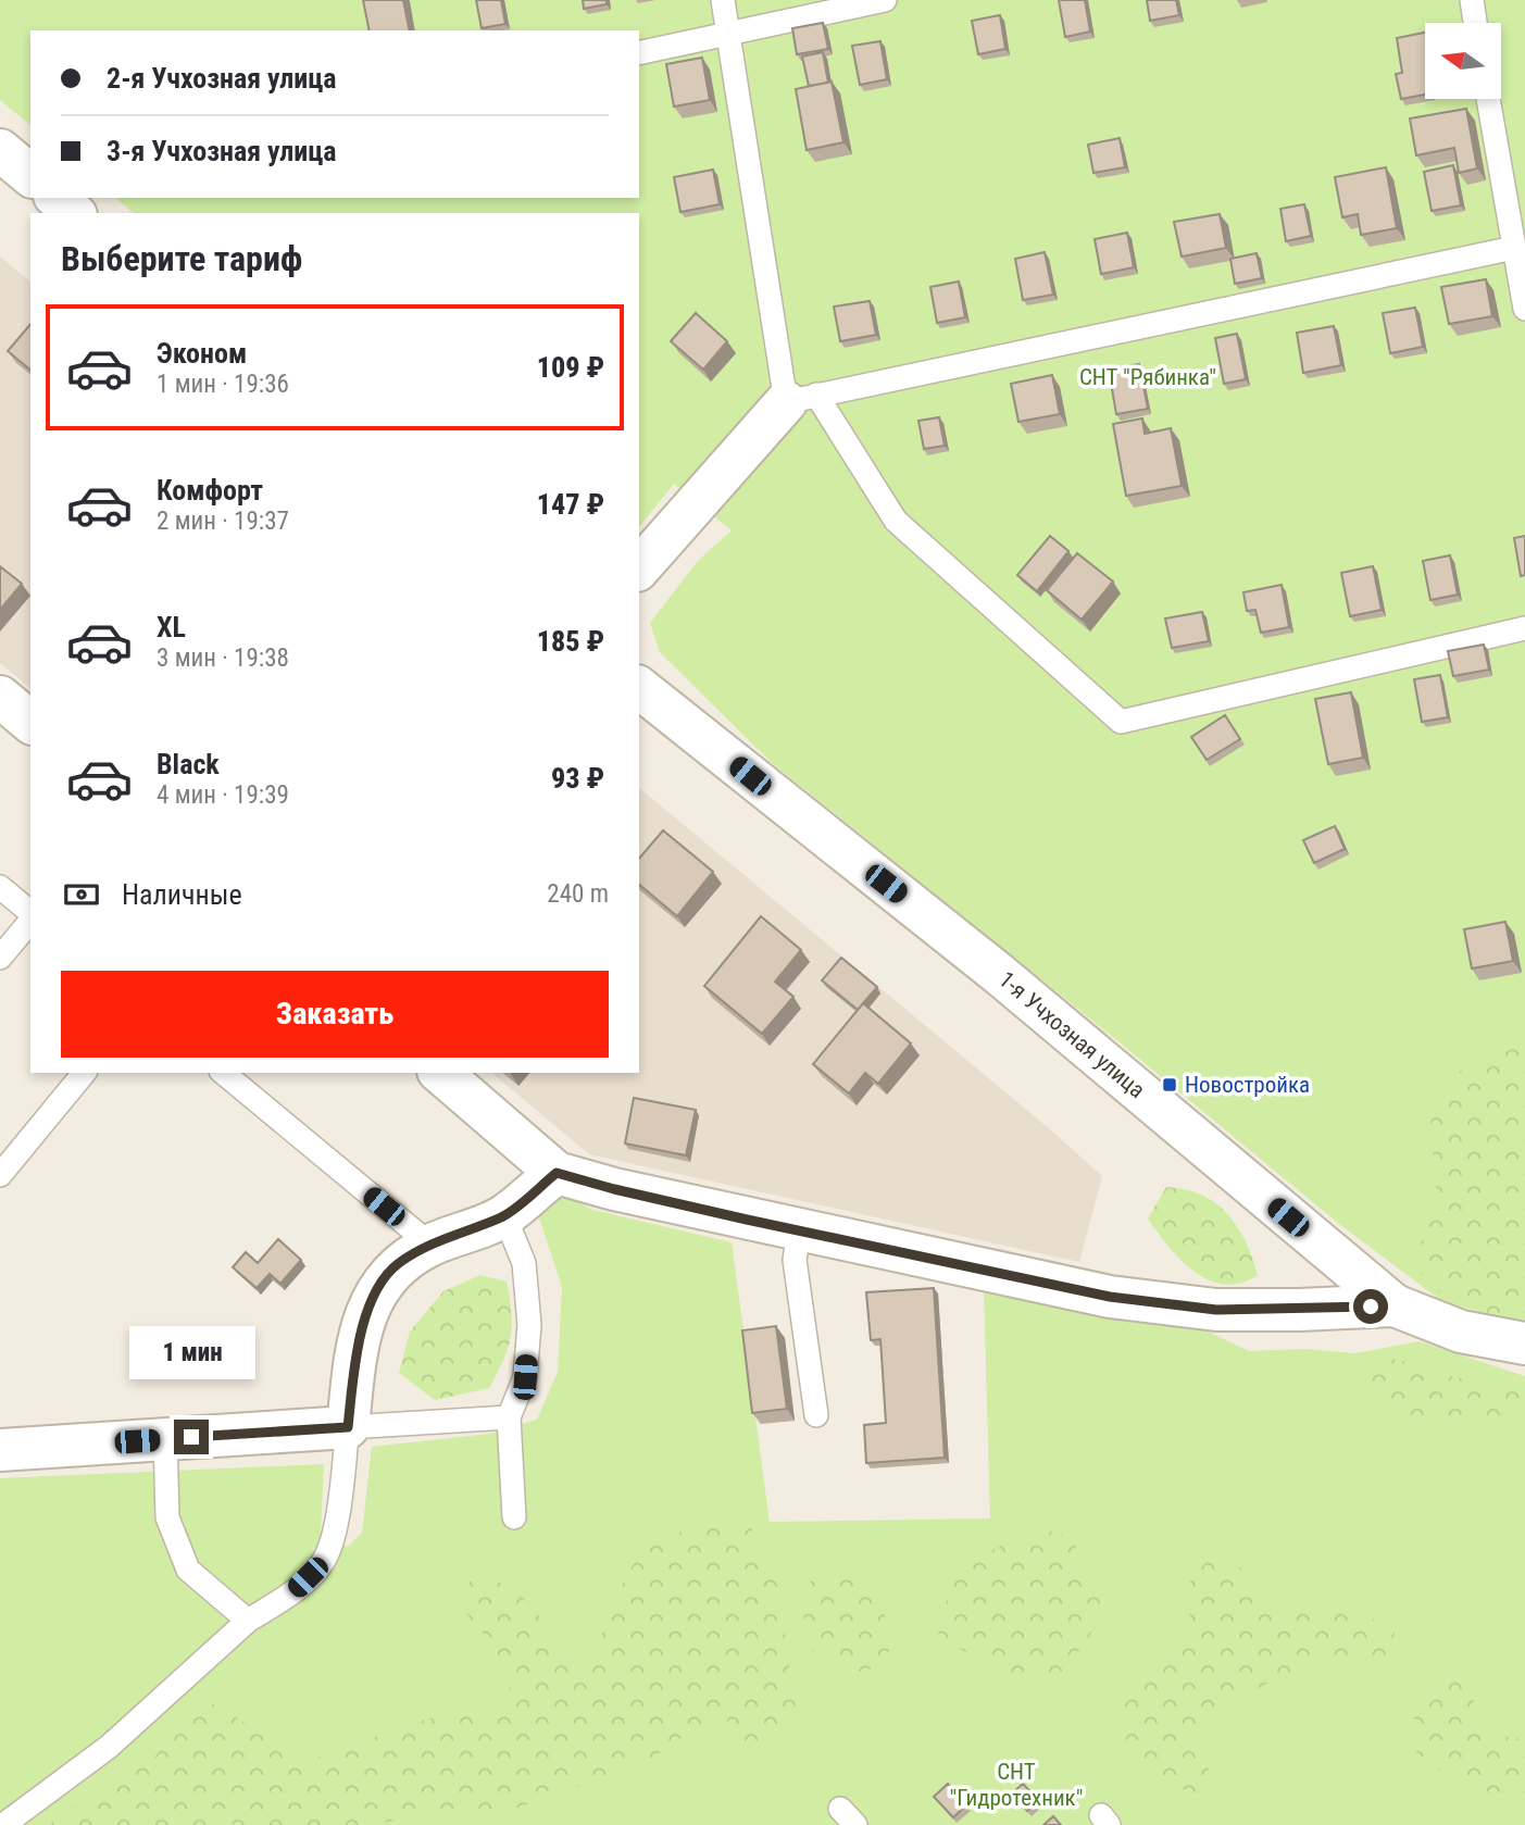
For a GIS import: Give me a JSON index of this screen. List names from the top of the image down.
{
  "streets": {
    "street": ["1-я Учхозная улица"]
  },
  "parks": ["СНТ \"Рябинка\"", "СНТ \"Гидротехник\""],
  "places": {
    "transit": ["Новостройка"]
  },
  "north": "left",
  "page": {
    "banner": ["2-я Учхозная улица", "3-я Учхозная улица"],
    "heading": "Выберите тариф",
    "list": [
      {
        "name": "Эконом",
        "note": "1 мин · 19:36",
        "value": "109 ₽"
      },
      {
        "name": "Комфорт",
        "note": "2 мин · 19:37",
        "value": "147 ₽"
      },
      {
        "name": "XL",
        "note": "3 мин · 19:38",
        "value": "185 ₽"
      },
      {
        "name": "Black",
        "note": "4 мин · 19:39",
        "value": "93 ₽"
      }
    ],
    "pay": ["Наличные", "240 m"],
    "buttons": "Заказать",
    "bubble": "1 мин"
  }
}
